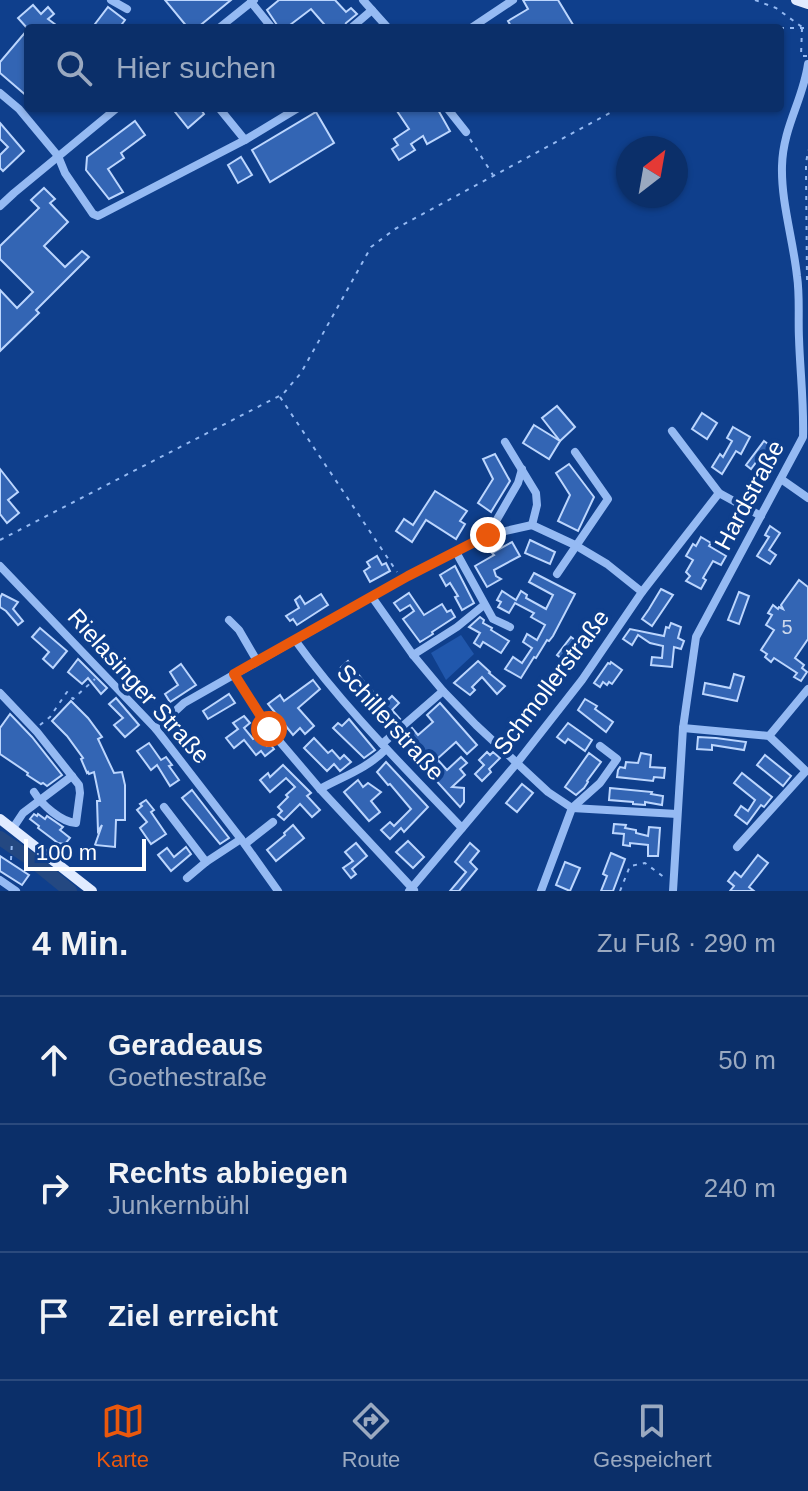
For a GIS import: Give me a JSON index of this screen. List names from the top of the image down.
{
  "streets": {
    "street": [
      "Hardstraße",
      "Schmollerstraße",
      "Rielasinger Straße",
      "Schillerstraße"
    ]
  },
  "crossings": [
    ["Schmollerstraße", "Schillerstraße"]
  ],
  "house_numbers": ["5"],
  "scale_bar": "100 m",
  "north": "top right",
  "page": {
    "search": "Hier suchen",
    "scale": "100 m",
    "heading": ["4 Min.", "Zu Fuß · 290 m"],
    "list": [
      ["Geradeaus", "Goethestraße", "50 m"],
      ["Rechts abbiegen", "Junkernbühl", "240 m"],
      "Ziel erreicht"
    ],
    "nav": ["Karte", "Route", "Gespeichert"]
  }
}
